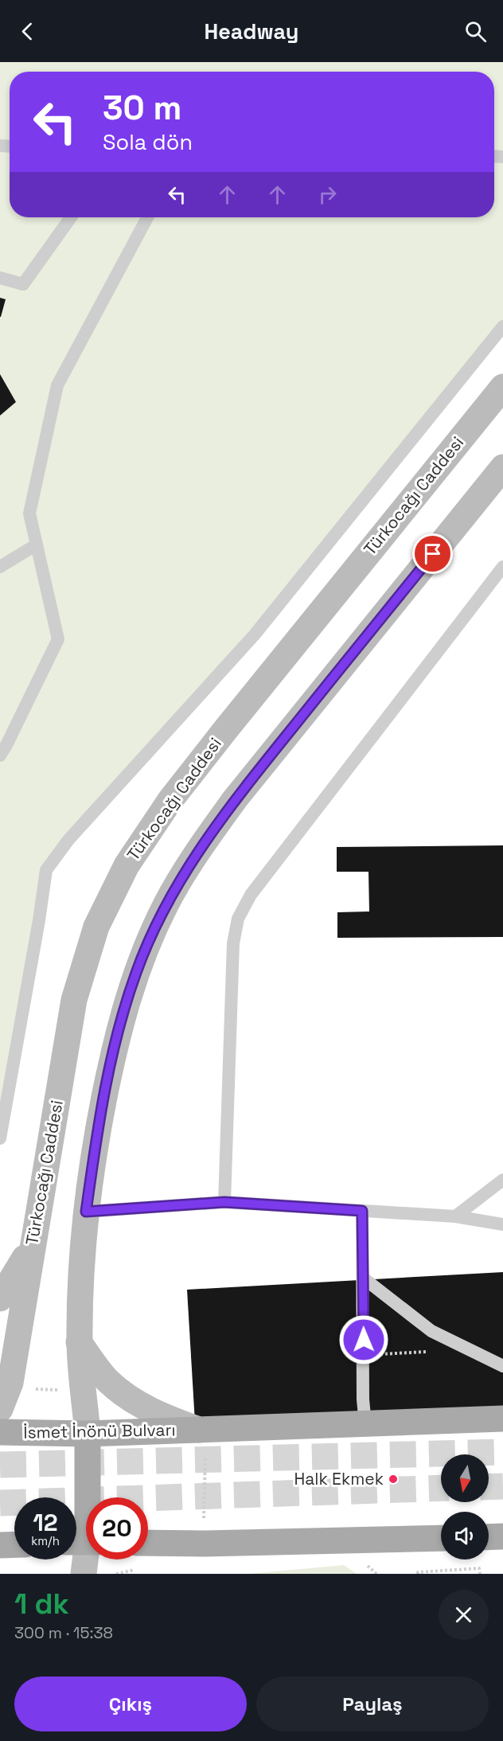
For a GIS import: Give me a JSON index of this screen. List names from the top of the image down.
{
  "streets": {
    "main road": ["Türkocağı Caddesi", "İsmet İnönü Bulvarı"]
  },
  "places": ["Halk Ekmek"],
  "north": "bottom",
  "page": {
    "header": "Headway",
    "turn": ["30 m", "Sola dön"],
    "speed": "12 km/h",
    "limit": "20",
    "heading": ["1 dk", "300 m · 15:38"],
    "buttons": ["Çıkış", "Paylaş"]
  }
}
